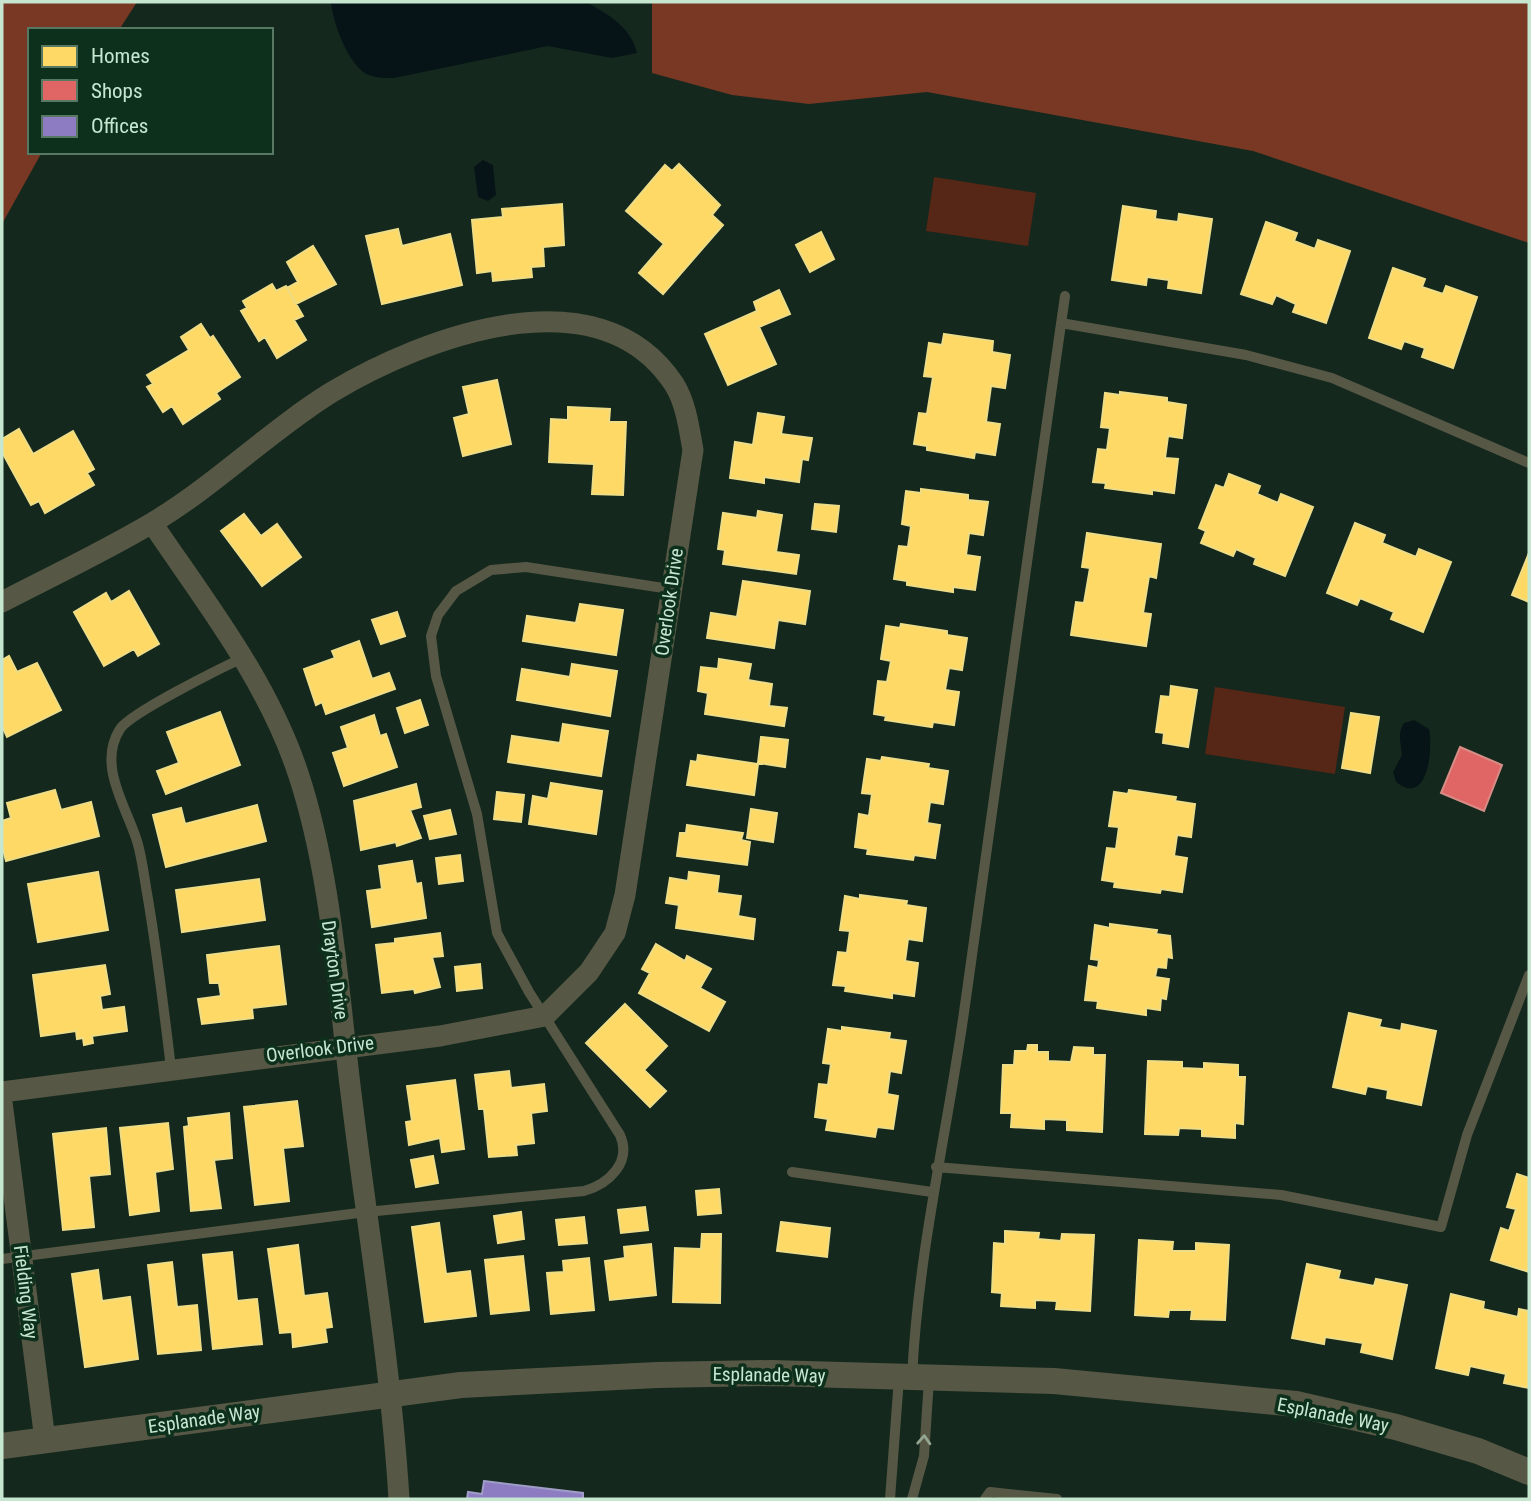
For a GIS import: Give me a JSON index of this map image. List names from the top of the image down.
{
  "streets": {
    "street": [
      "Overlook Drive",
      "Drayton Drive",
      "Fielding Way",
      "Esplanade Way"
    ]
  },
  "crossings": [
    ["Overlook Drive", "Drayton Drive"],
    ["Drayton Drive", "Esplanade Way"],
    ["Fielding Way", "Esplanade Way"]
  ],
  "legend": ["Homes", "Shops", "Offices"]
}
